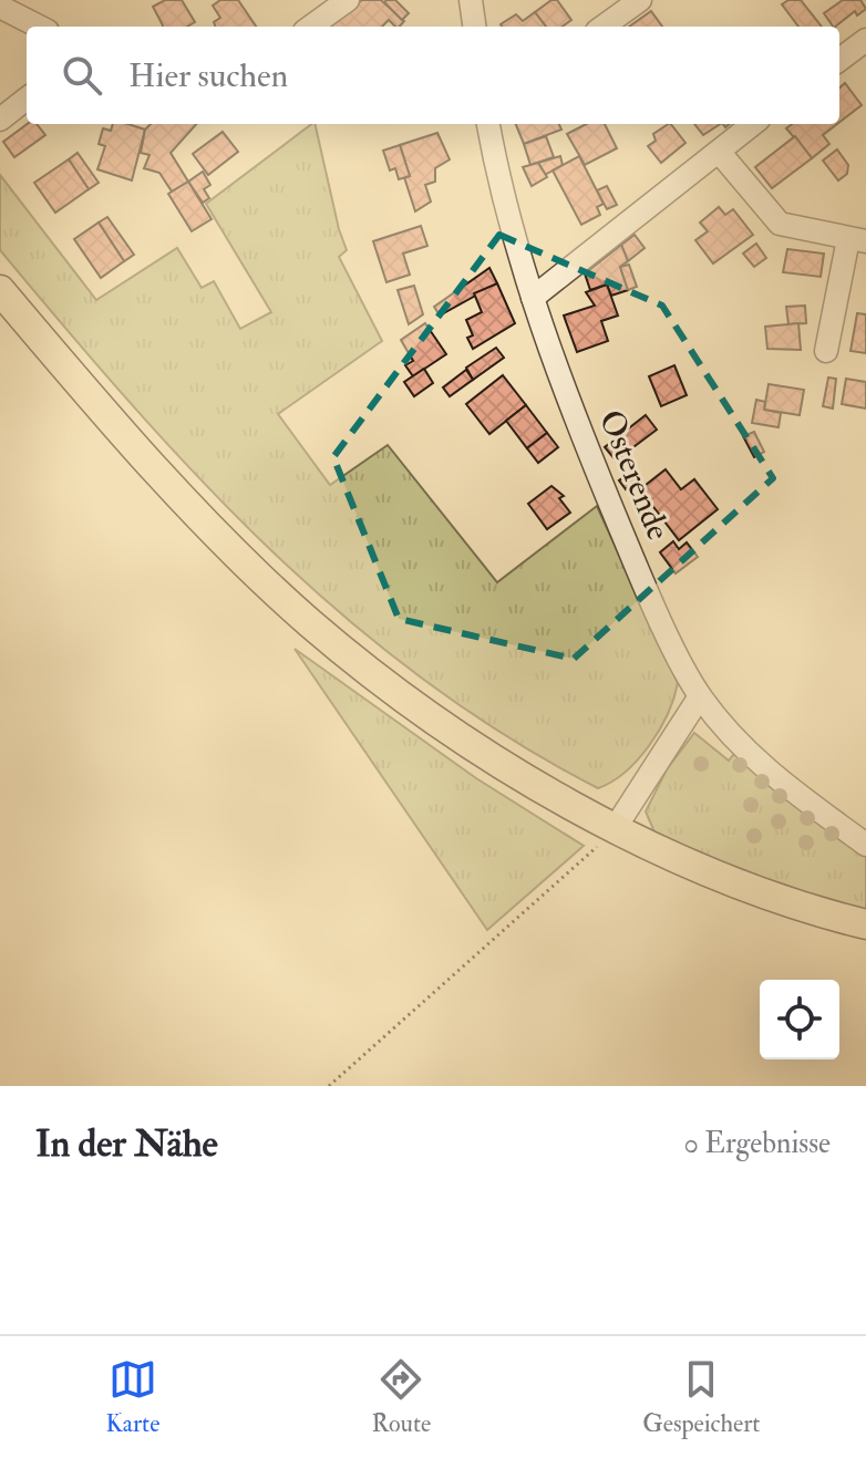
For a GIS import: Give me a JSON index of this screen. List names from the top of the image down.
{
  "streets": {
    "street": ["Osterende"]
  },
  "page": {
    "search": "Hier suchen",
    "heading": ["In der Nähe", "0 Ergebnisse"],
    "nav": ["Karte", "Route", "Gespeichert"]
  }
}
